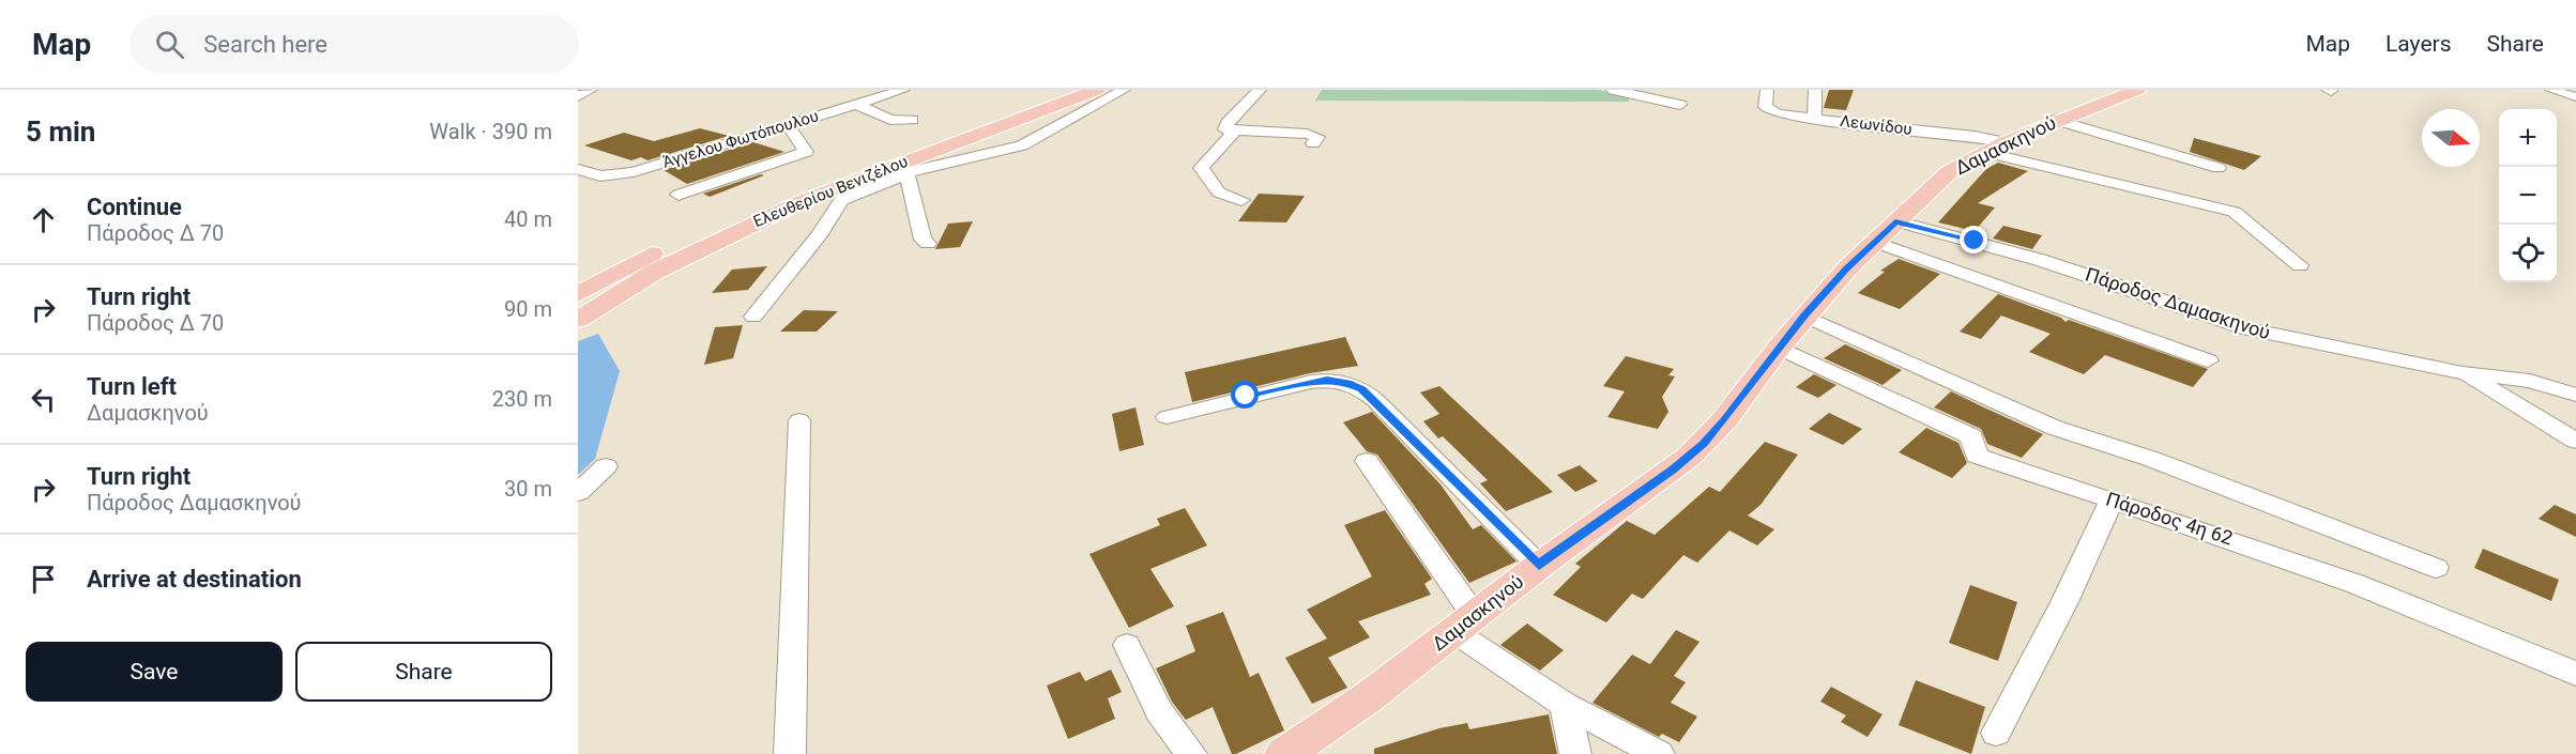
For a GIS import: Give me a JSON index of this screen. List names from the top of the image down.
{
  "streets": {
    "main road": ["Δαμασκηνού", "Ελευθερίου Βενιζέλου"],
    "street": [
      "Λεωνίδου",
      "Άγγελου Φωτόπουλου",
      "Πάροδος Δαμασκηνού",
      "Πάροδος 4η 62"
    ]
  },
  "crossings": [
    ["Λεωνίδου", "Δαμασκηνού"],
    ["Δαμασκηνού", "Πάροδος Δαμασκηνού"],
    ["Δαμασκηνού", "Πάροδος 4η 62"]
  ],
  "north": "right",
  "page": {
    "header": "Map",
    "search": "Search here",
    "nav": ["Map", "Layers", "Share"],
    "heading": ["5 min", "Walk · 390 m"],
    "map_buttons": ["+", "−"],
    "list": [
      ["Continue", "Πάροδος Δ 70", "40 m"],
      ["Turn right", "Πάροδος Δ 70", "90 m"],
      ["Turn left", "Δαμασκηνού", "230 m"],
      ["Turn right", "Πάροδος Δαμασκηνού", "30 m"],
      "Arrive at destination"
    ],
    "buttons": ["Save", "Share"]
  }
}
